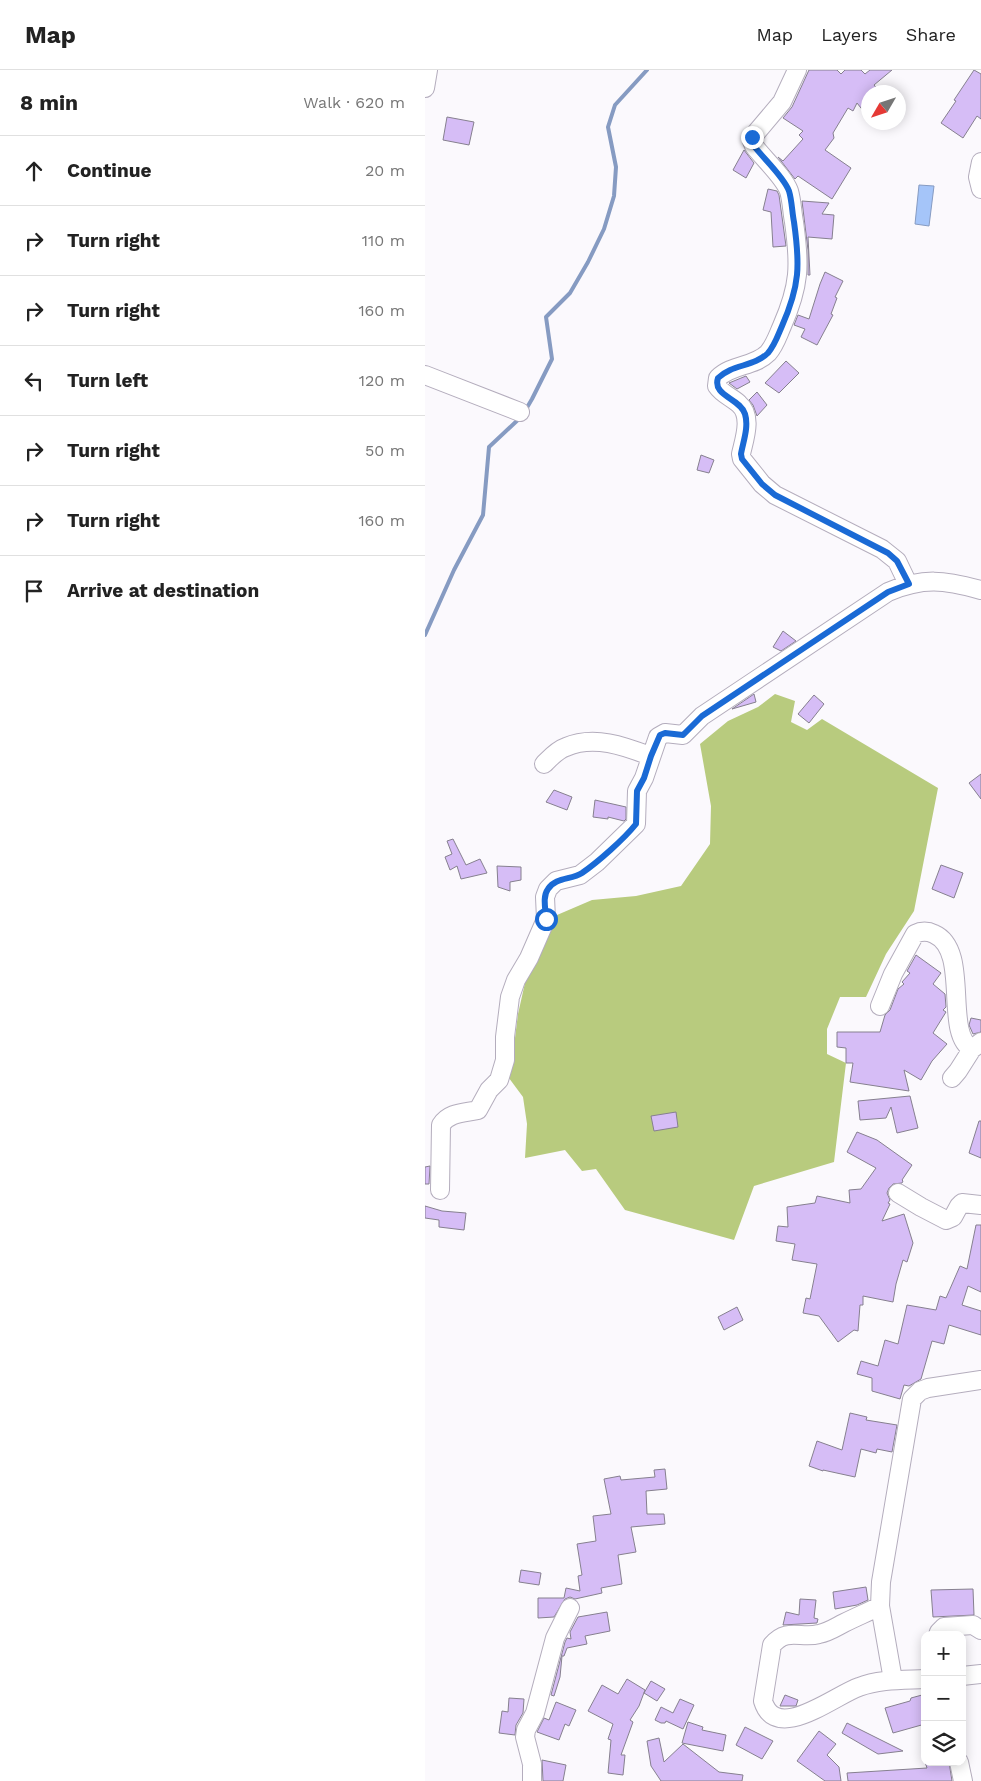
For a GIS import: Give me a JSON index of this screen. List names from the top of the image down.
{
  "north": "bottom left",
  "page": {
    "header": "Map",
    "nav": ["Map", "Layers", "Share"],
    "heading": ["8 min", "Walk · 620 m"],
    "list": [
      ["Continue", "20 m"],
      ["Turn right", "110 m"],
      ["Turn right", "160 m"],
      ["Turn left", "120 m"],
      ["Turn right", "50 m"],
      ["Turn right", "160 m"],
      "Arrive at destination"
    ],
    "map_buttons": ["+", "−"]
  }
}
